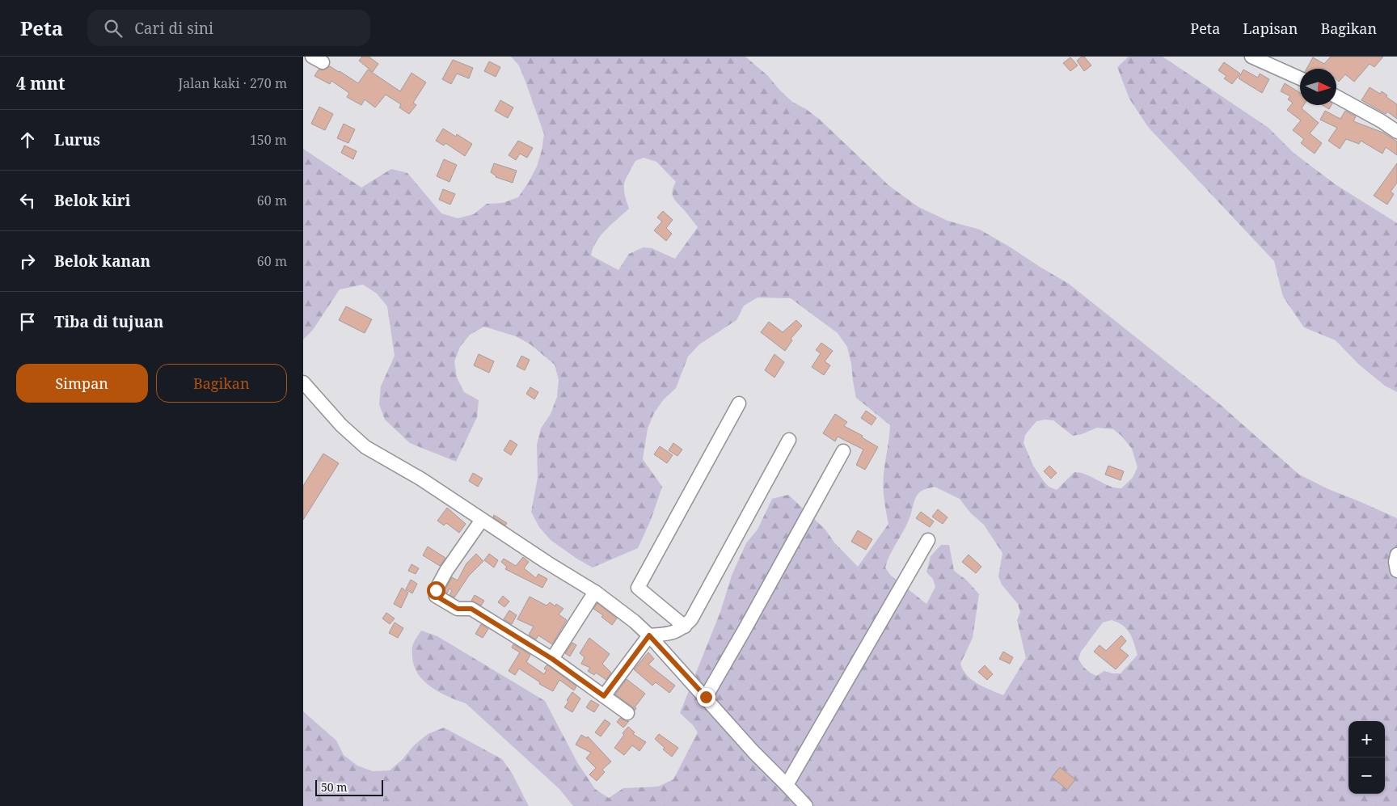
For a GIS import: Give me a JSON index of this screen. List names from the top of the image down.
{
  "scale_bar": "50 m",
  "north": "right",
  "page": {
    "header": "Peta",
    "search": "Cari di sini",
    "nav": ["Peta", "Lapisan", "Bagikan"],
    "heading": ["4 mnt", "Jalan kaki · 270 m"],
    "list": [
      ["Lurus", "150 m"],
      ["Belok kiri", "60 m"],
      ["Belok kanan", "60 m"],
      "Tiba di tujuan"
    ],
    "buttons": ["Simpan", "Bagikan"],
    "map_buttons": ["+", "−"],
    "scale": "50 m"
  }
}
